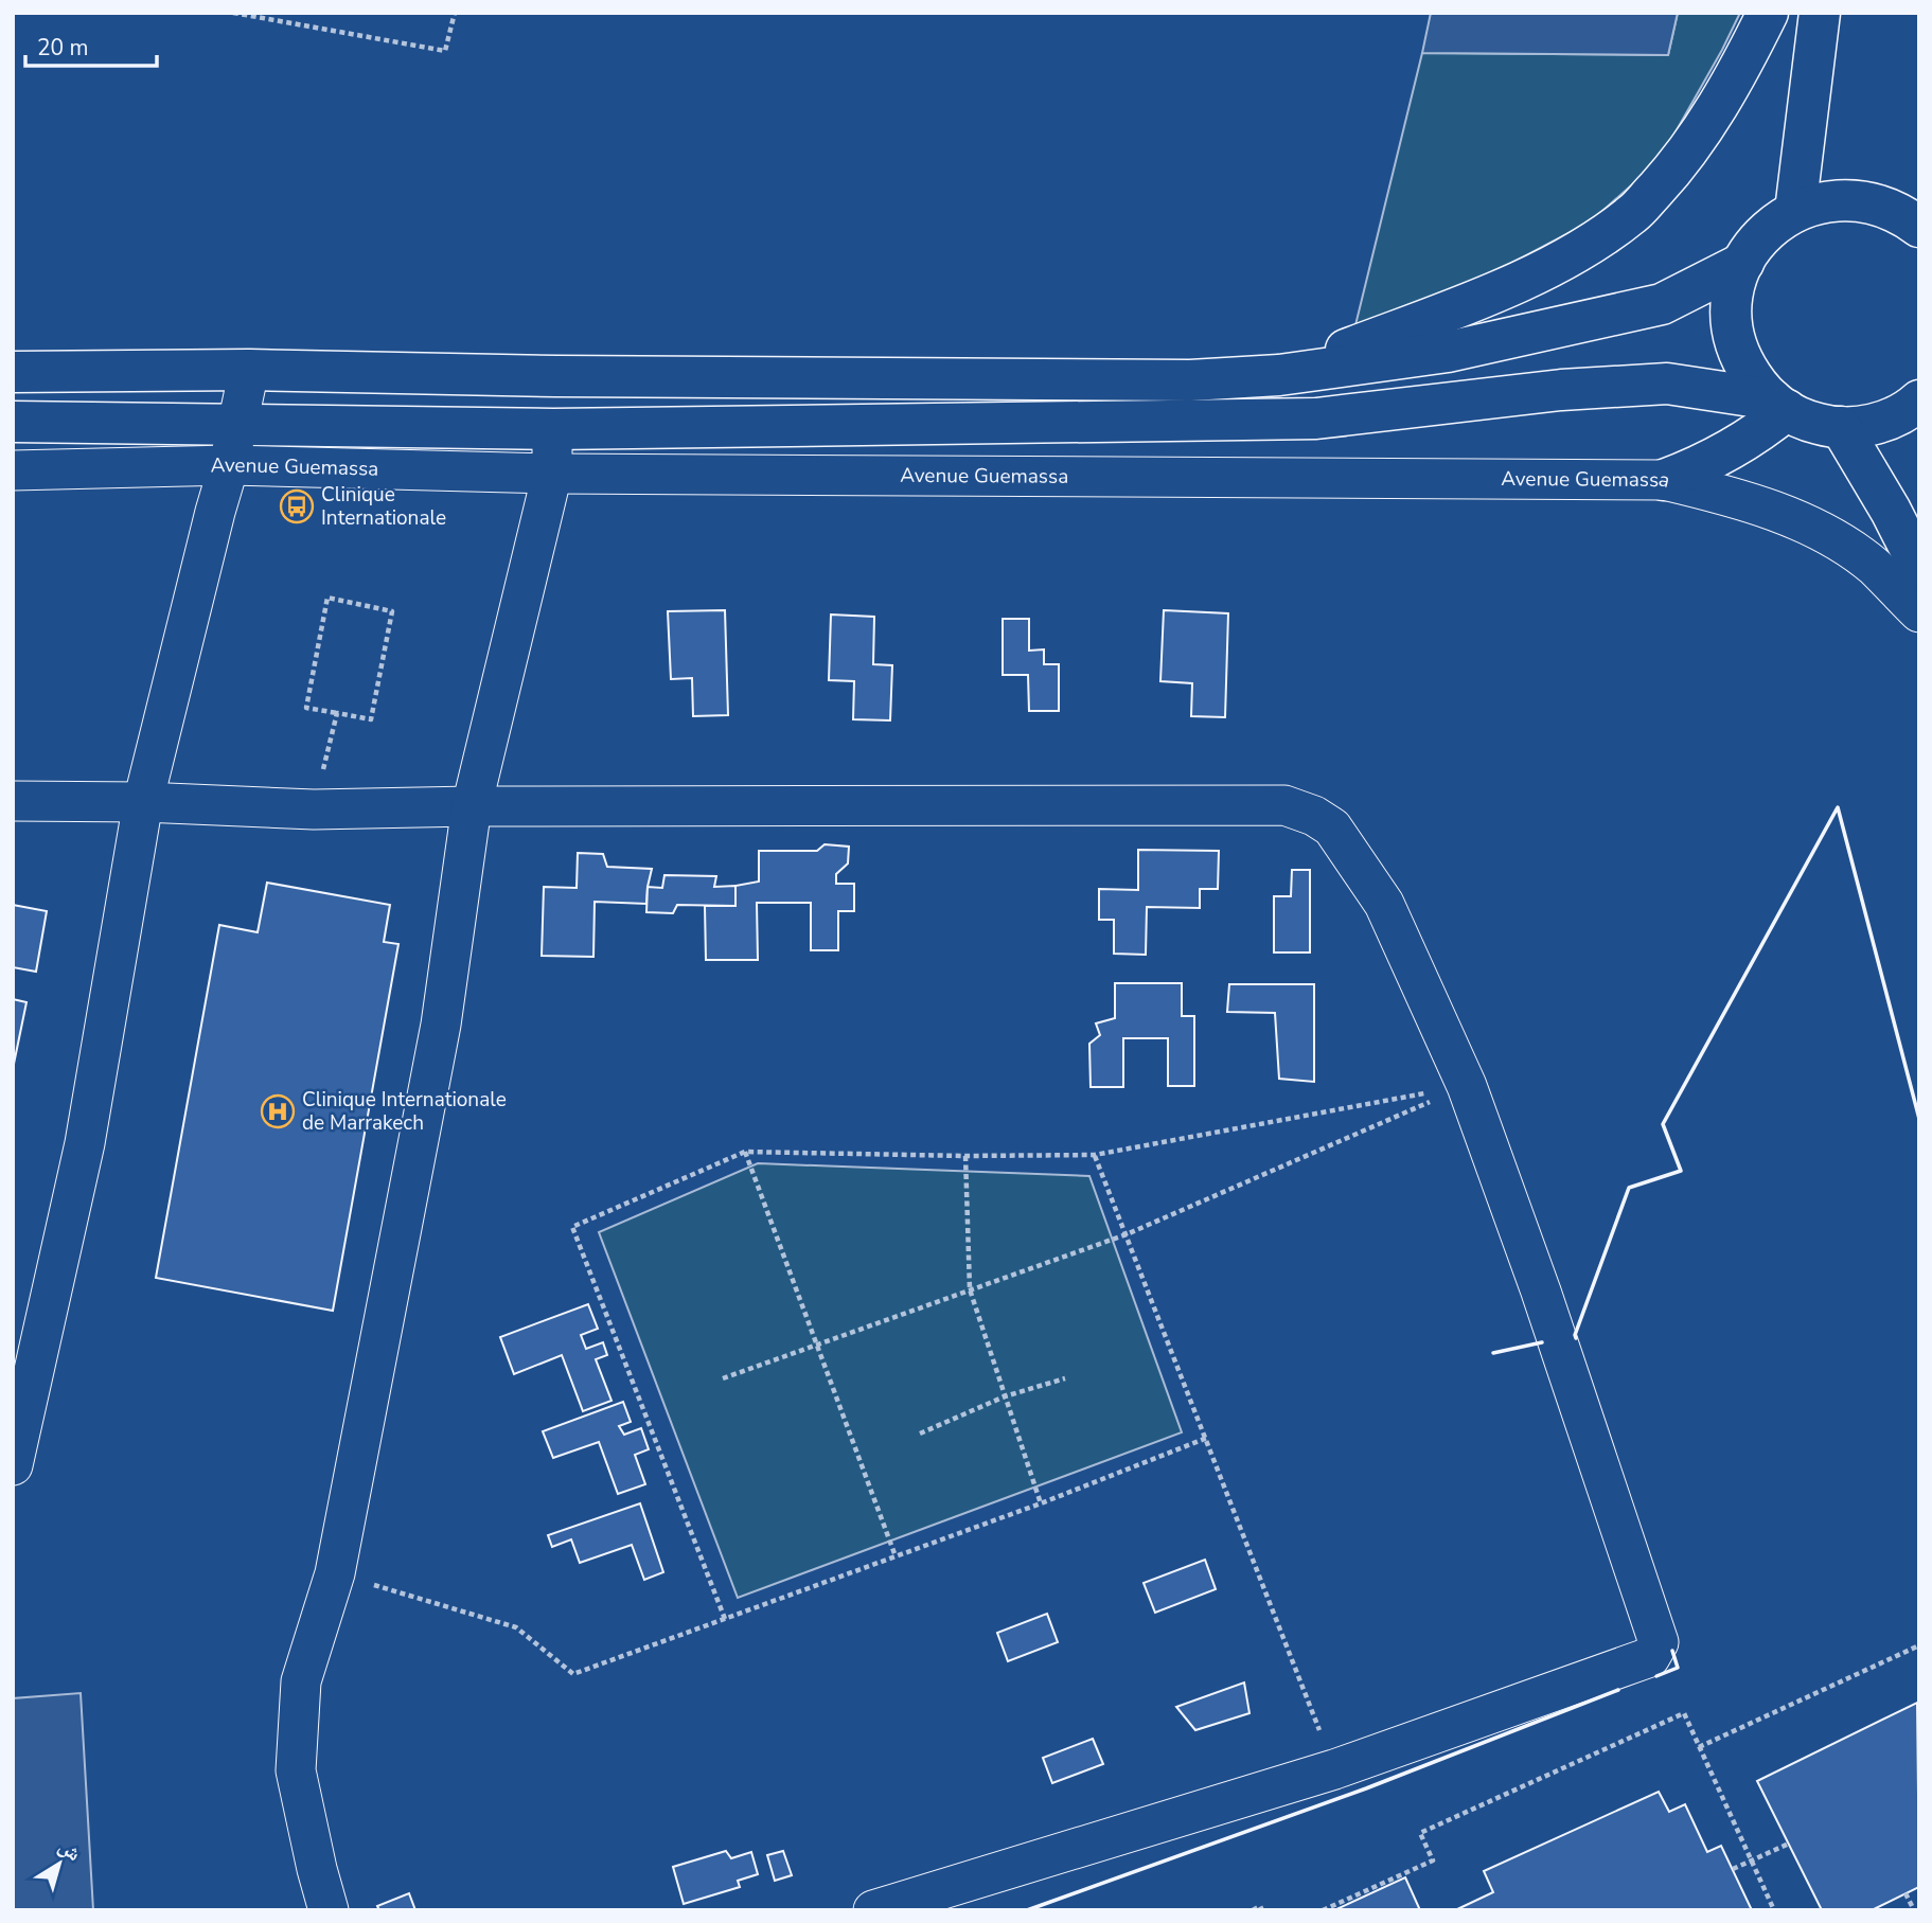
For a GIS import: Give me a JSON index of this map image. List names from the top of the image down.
{
  "streets": {
    "main road": ["Avenue Guemassa"]
  },
  "places": {
    "bus stop": ["Clinique Internationale"],
    "hospital": ["Clinique Internationale de Marrakech"]
  },
  "scale_bar": "20 m",
  "north": "top right"
}
